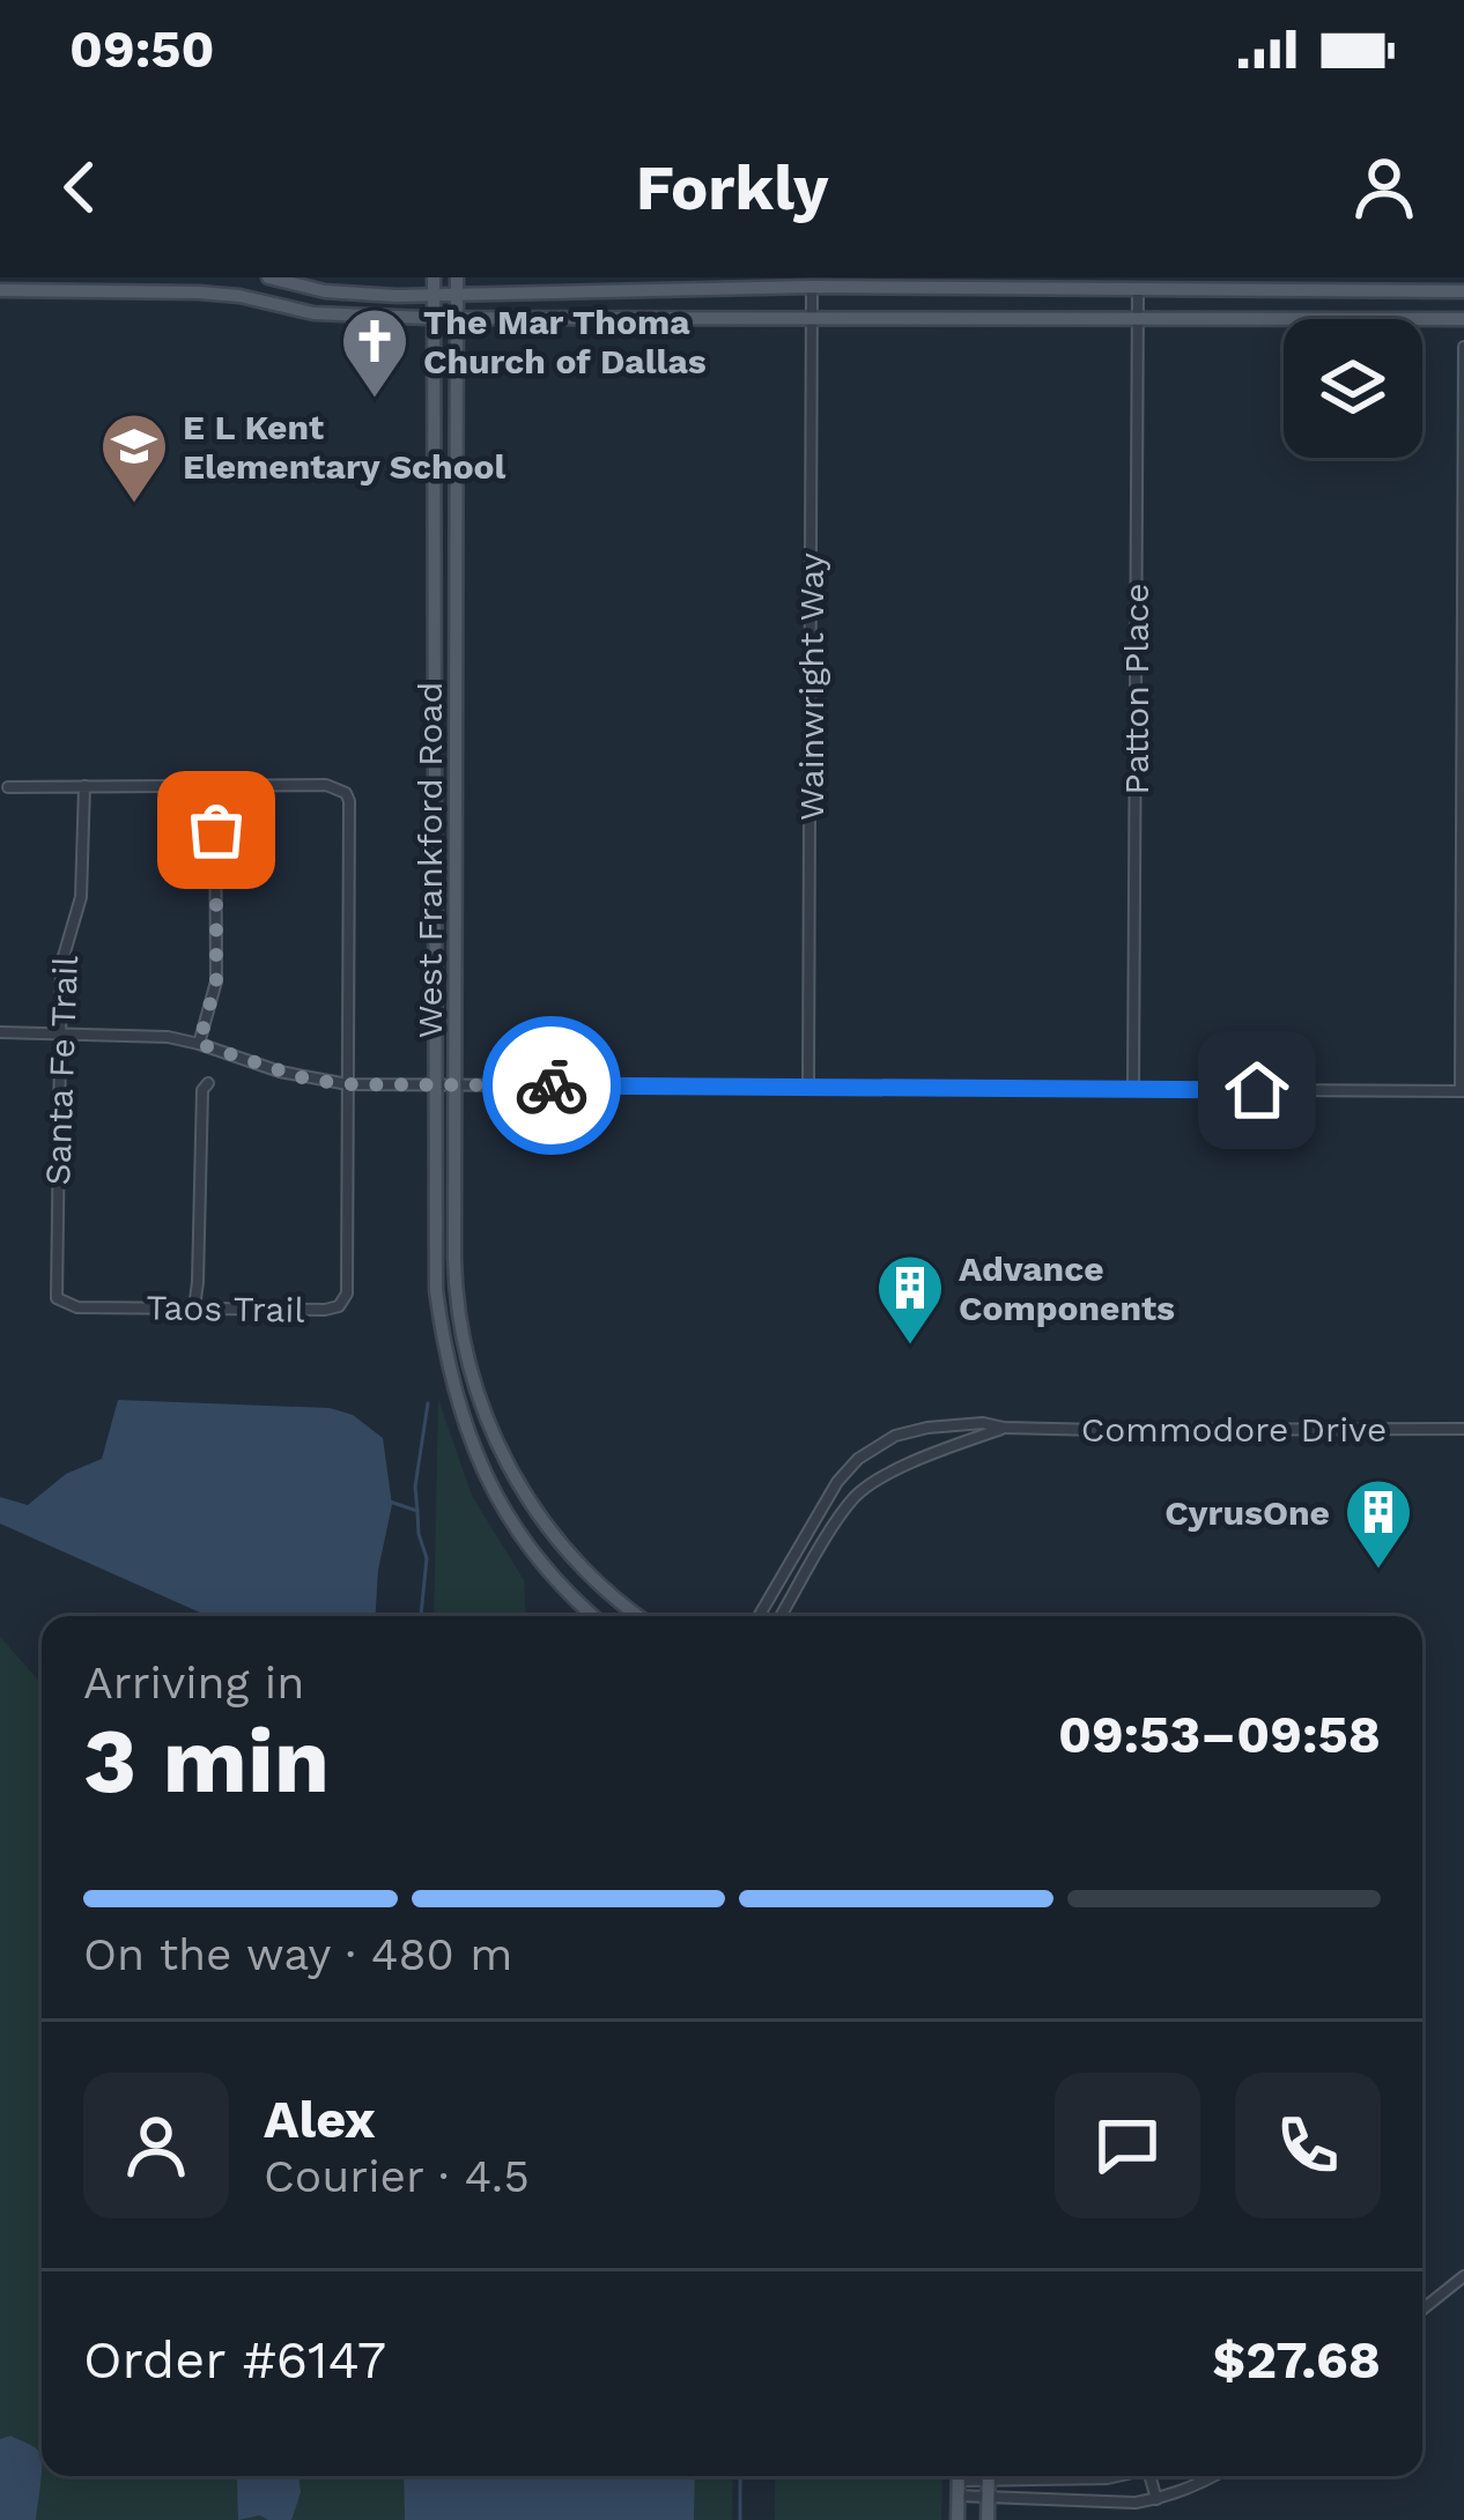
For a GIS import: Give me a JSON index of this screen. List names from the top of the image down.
{
  "streets": {
    "main road": ["West Frankford Road"],
    "street": [
      "Wainwright Way",
      "Patton Place",
      "Santa Fe Trail",
      "Taos Trail",
      "Commodore Drive"
    ]
  },
  "crossings": [
    ["Santa Fe Trail", "Taos Trail"]
  ],
  "places": {
    "church": ["The Mar Thoma Church of Dallas"],
    "school or university": ["E L Kent Elementary School"],
    "building": ["Advance Components", "CyrusOne"]
  },
  "page": {
    "status": "09:50",
    "header": "Forkly",
    "heading": ["3 min", "Arriving in", "09:53–09:58"],
    "panel": [
      "Alex",
      "Courier · 4.5",
      "Order #6147",
      "$27.68"
    ],
    "bar": "On the way · 480 m"
  }
}
